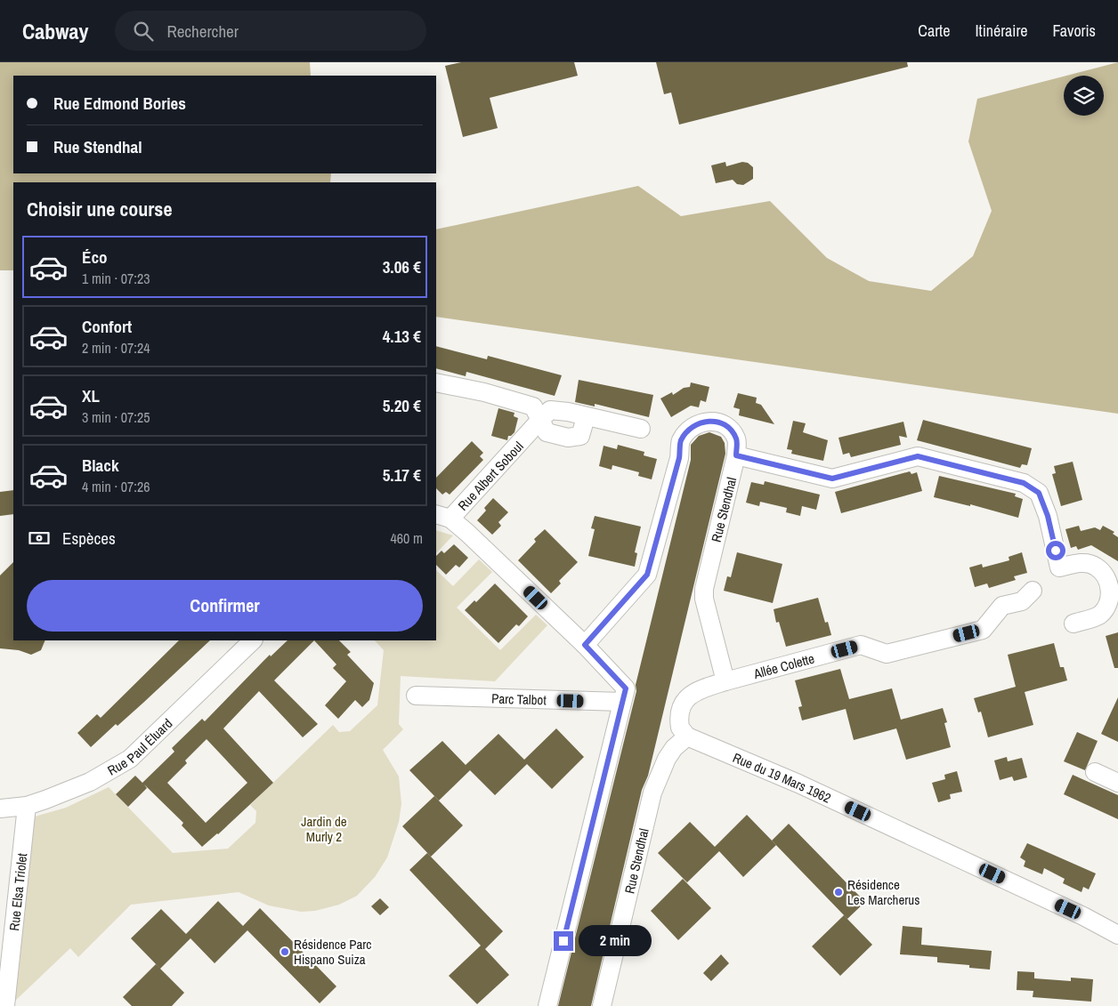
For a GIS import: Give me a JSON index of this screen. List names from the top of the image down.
{
  "streets": {
    "street": [
      "Rue Albert Soboul",
      "Rue Stendhal",
      "Allée Colette",
      "Parc Talbot",
      "Rue Paul Éluard",
      "Rue du 19 Mars 1962",
      "Rue Elsa Triolet"
    ]
  },
  "crossings": [
    ["Rue Stendhal", "Allée Colette"],
    ["Rue Stendhal", "Rue du 19 Mars 1962"],
    ["Rue Paul Éluard", "Rue Elsa Triolet"]
  ],
  "parks": ["Jardin de Murly 2"],
  "places": ["Résidence Les Marcherus", "Résidence Parc Hispano Suiza"],
  "page": {
    "header": "Cabway",
    "search": "Rechercher",
    "nav": ["Carte", "Itinéraire", "Favoris"],
    "banner": ["Rue Edmond Bories", "Rue Stendhal"],
    "heading": "Choisir une course",
    "list": [
      {
        "name": "Éco",
        "note": "1 min · 07:23",
        "value": "3.06 €"
      },
      {
        "name": "Confort",
        "note": "2 min · 07:24",
        "value": "4.13 €"
      },
      {
        "name": "XL",
        "note": "3 min · 07:25",
        "value": "5.20 €"
      },
      {
        "name": "Black",
        "note": "4 min · 07:26",
        "value": "5.17 €"
      }
    ],
    "pay": ["Espèces", "460 m"],
    "buttons": "Confirmer",
    "bubble": "2 min"
  }
}
